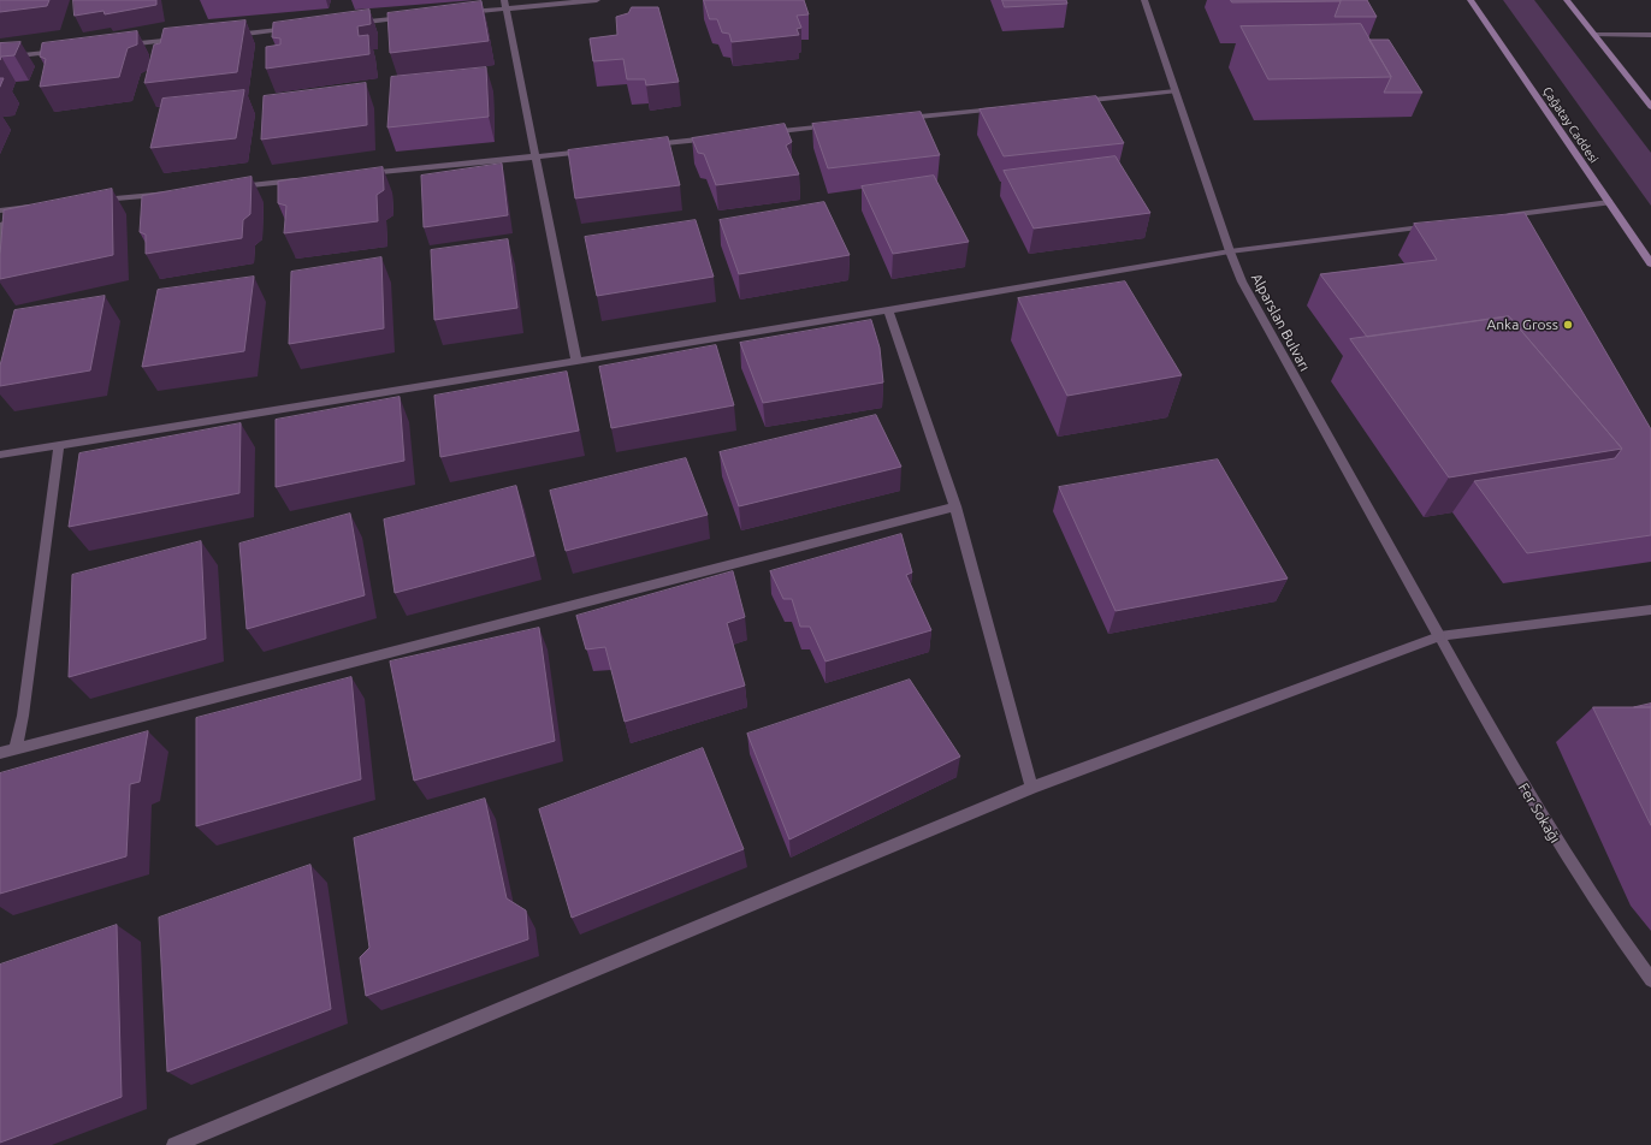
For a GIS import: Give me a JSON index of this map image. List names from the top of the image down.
{
  "streets": {
    "main road": ["Çağatay Caddesi"],
    "street": ["Alparslan Bulvarı", "Fer Sokağı"]
  },
  "crossings": [
    ["Alparslan Bulvarı", "Fer Sokağı"]
  ],
  "places": ["Anka Gross"]
}
